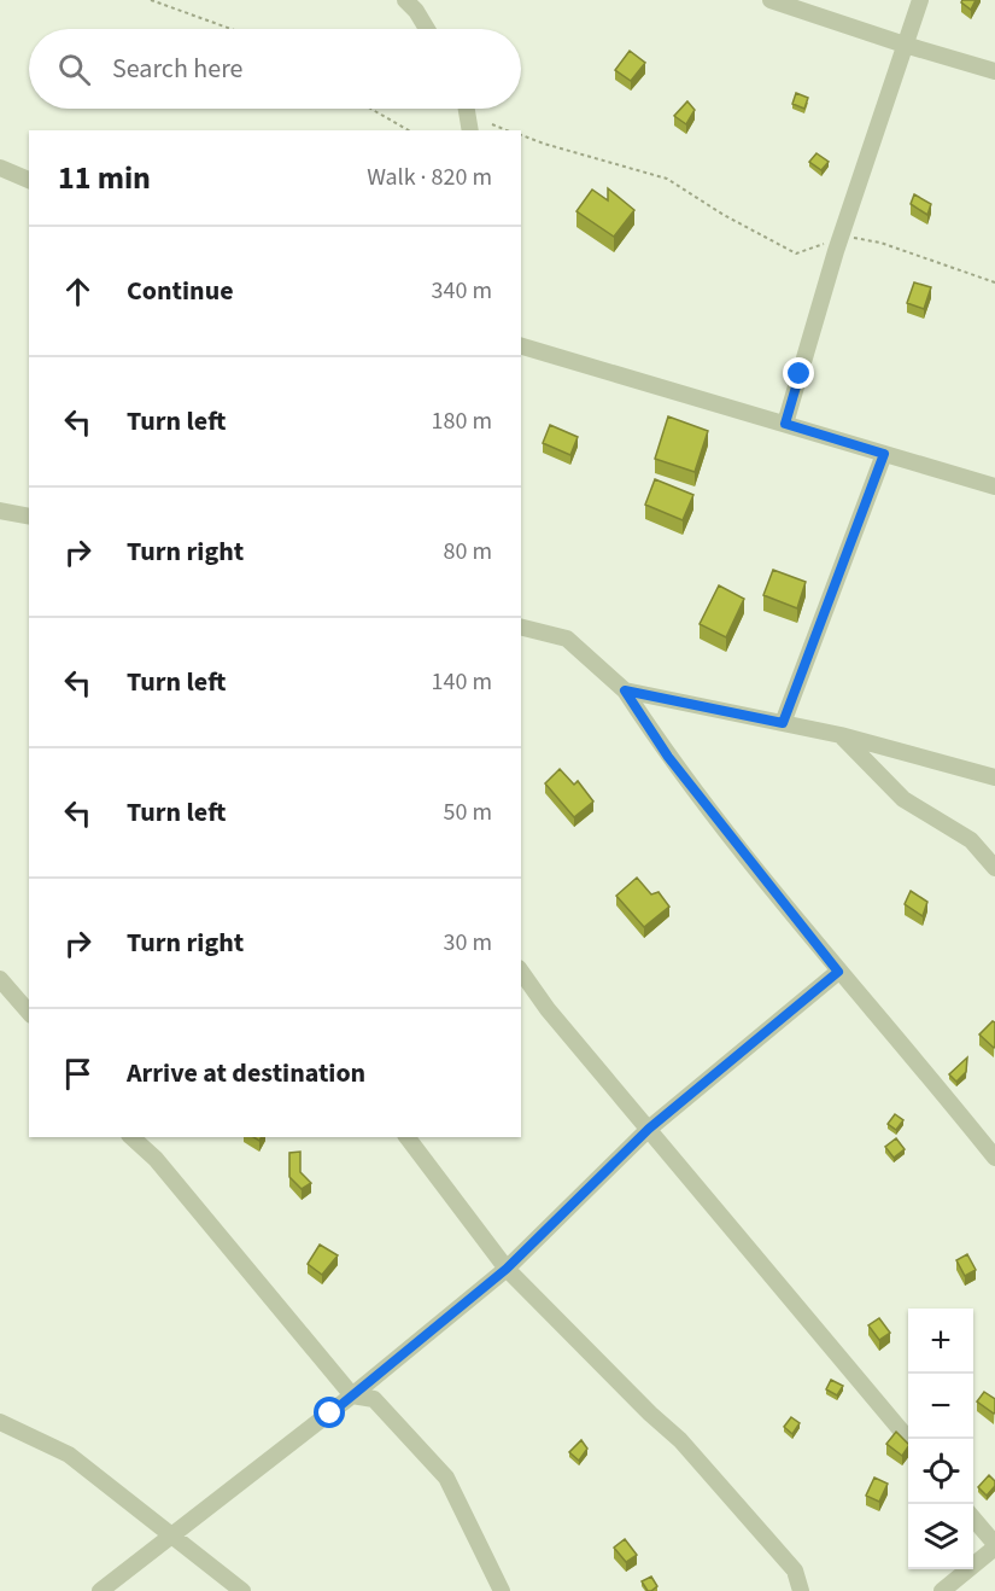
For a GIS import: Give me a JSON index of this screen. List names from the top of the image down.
{
  "page": {
    "search": "Search here",
    "heading": ["11 min", "Walk · 820 m"],
    "list": [
      ["Continue", "340 m"],
      ["Turn left", "180 m"],
      ["Turn right", "80 m"],
      ["Turn left", "140 m"],
      ["Turn left", "50 m"],
      ["Turn right", "30 m"],
      "Arrive at destination"
    ],
    "map_buttons": ["+", "−"]
  }
}
